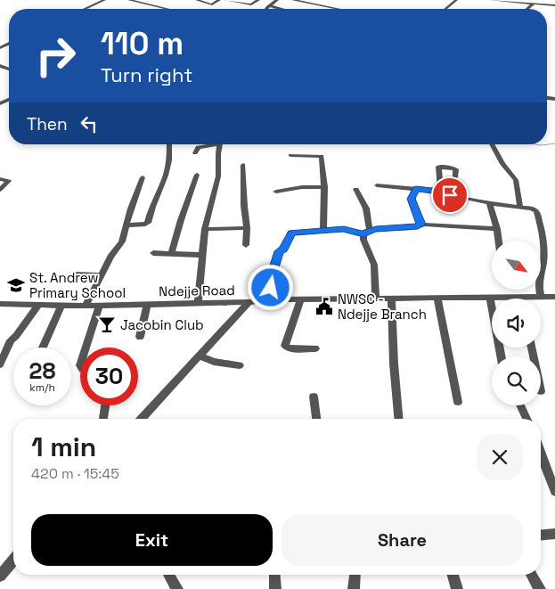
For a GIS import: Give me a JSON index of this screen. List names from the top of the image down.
{
  "streets": {
    "street": ["Ndejje Road"]
  },
  "places": {
    "school or university": ["St. Andrew Primary School"],
    "public building": ["NWSC - Ndejje Branch"],
    "bar": ["Jacobin Club"]
  },
  "north": "bottom right",
  "page": {
    "turn": ["110 m", "Turn right"],
    "then": "Then",
    "speed": "28 km/h",
    "limit": "30",
    "heading": ["1 min", "420 m · 15:45"],
    "buttons": ["Exit", "Share"]
  }
}
